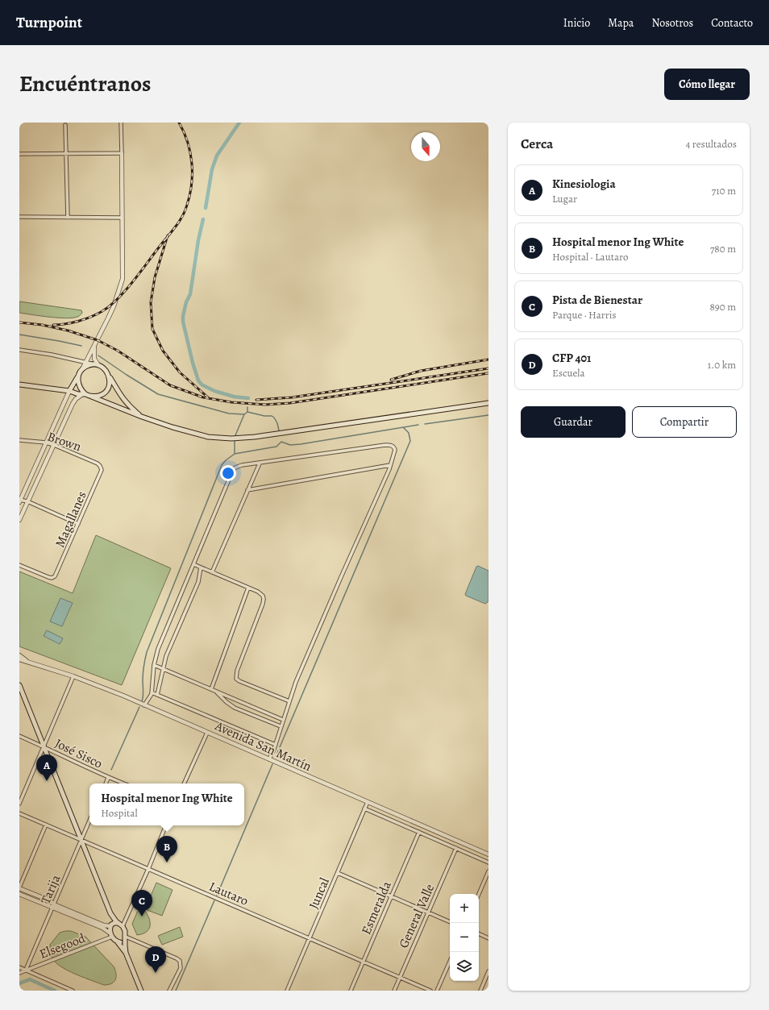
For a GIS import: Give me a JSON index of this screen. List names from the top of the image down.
{
  "streets": {
    "street": [
      "Brown",
      "Magallanes",
      "Avenida San Martín",
      "José Sisco",
      "Tarija",
      "Lautaro",
      "Juncal",
      "Esmeralda",
      "General Valle",
      "Elsegood"
    ]
  },
  "crossings": [
    ["Brown", "Magallanes"],
    ["Avenida San Martín", "Juncal"],
    ["Tarija", "Lautaro"],
    ["Tarija", "Elsegood"],
    ["Lautaro", "Juncal"],
    ["Lautaro", "Esmeralda"],
    ["Lautaro", "General Valle"]
  ],
  "north": "bottom",
  "page": {
    "header": "Turnpoint",
    "nav": [
      "Inicio",
      "Mapa",
      "Nosotros",
      "Contacto"
    ],
    "title": "Encuéntranos",
    "buttons": [
      "Cómo llegar",
      ["Guardar", "Compartir"]
    ],
    "heading": ["Cerca", "4 resultados"],
    "list": [
      {
        "mark": "A",
        "name": "Kinesiologia",
        "note": "Lugar",
        "value": "710 m"
      },
      {
        "mark": "B",
        "name": "Hospital menor Ing White",
        "note": "Hospital · Lautaro",
        "value": "780 m"
      },
      {
        "mark": "C",
        "name": "Pista de Bienestar",
        "note": "Parque · Harris",
        "value": "890 m"
      },
      {
        "mark": "D",
        "name": "CFP 401",
        "note": "Escuela",
        "value": "1.0 km"
      }
    ],
    "pins": [
      "A",
      "B",
      "C",
      "D"
    ],
    "popup": ["Hospital menor Ing White", "Hospital"],
    "map_buttons": ["+", "−"]
  }
}
